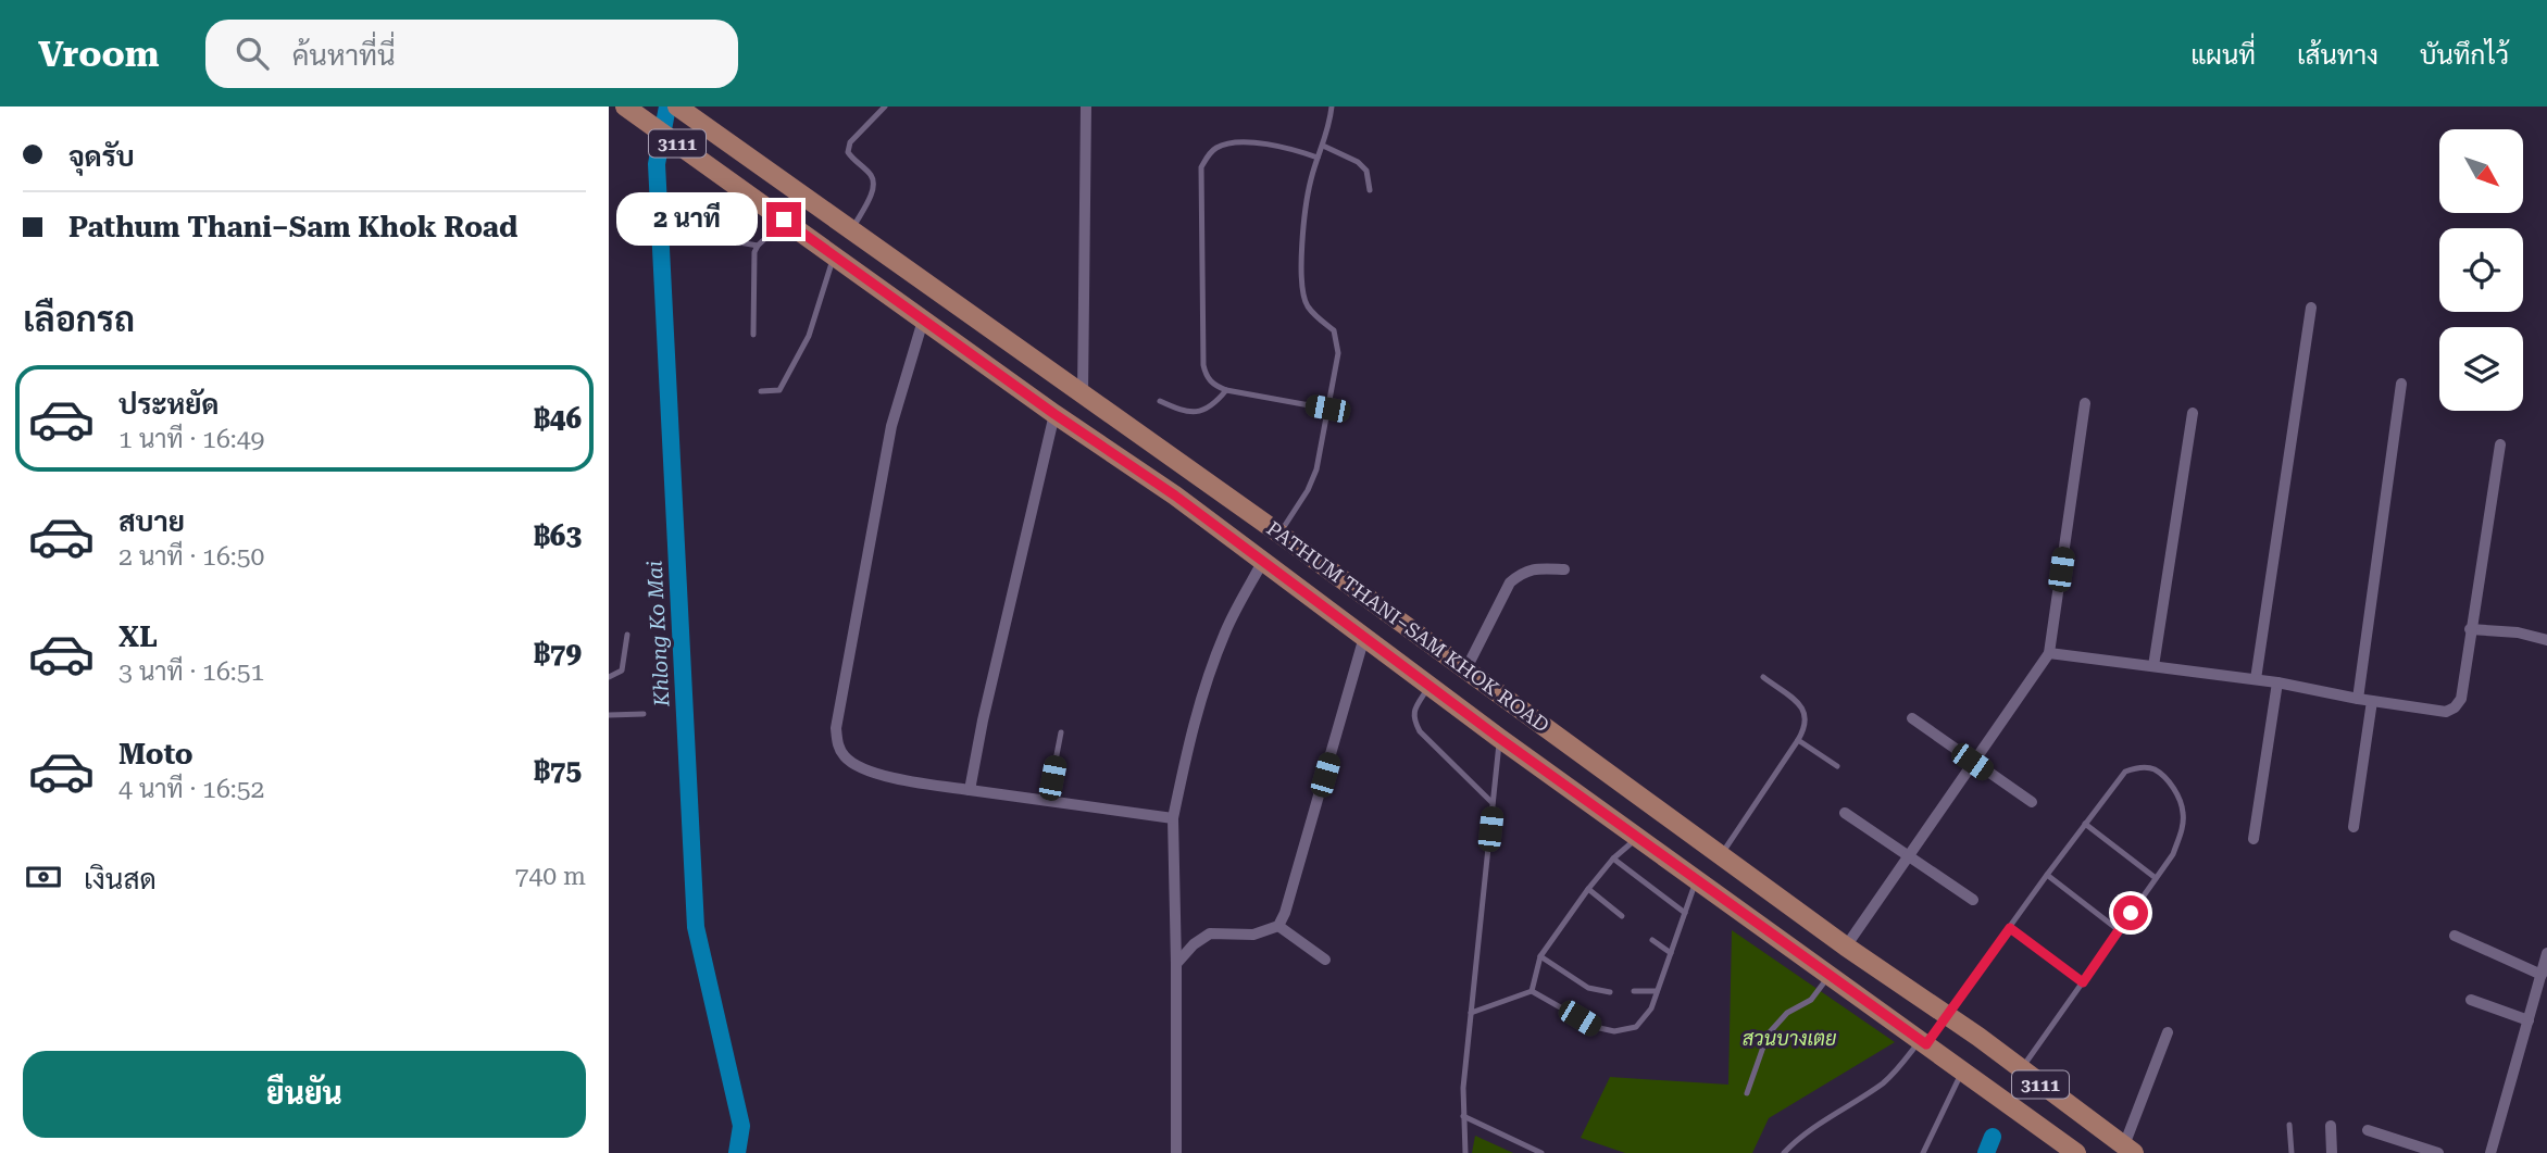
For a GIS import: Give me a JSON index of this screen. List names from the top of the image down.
{
  "streets": {
    "main road": ["3111", "PATHUM THANI–SAM KHOK ROAD"]
  },
  "water": ["Khlong Ko Mai"],
  "parks": ["สวนบางเตย"],
  "north": "bottom right",
  "page": {
    "header": "Vroom",
    "search": "ค้นหาที่นี่",
    "nav": ["แผนที่", "เส้นทาง", "บันทึกไว้"],
    "banner": ["จุดรับ", "Pathum Thani–Sam Khok Road"],
    "bubble": "2 นาที",
    "heading": "เลือกรถ",
    "list": [
      {
        "name": "ประหยัด",
        "note": "1 นาที · 16:49",
        "value": "฿46"
      },
      {
        "name": "สบาย",
        "note": "2 นาที · 16:50",
        "value": "฿63"
      },
      {
        "name": "XL",
        "note": "3 นาที · 16:51",
        "value": "฿79"
      },
      {
        "name": "Moto",
        "note": "4 นาที · 16:52",
        "value": "฿75"
      }
    ],
    "pay": ["เงินสด", "740 m"],
    "buttons": "ยืนยัน"
  }
}
